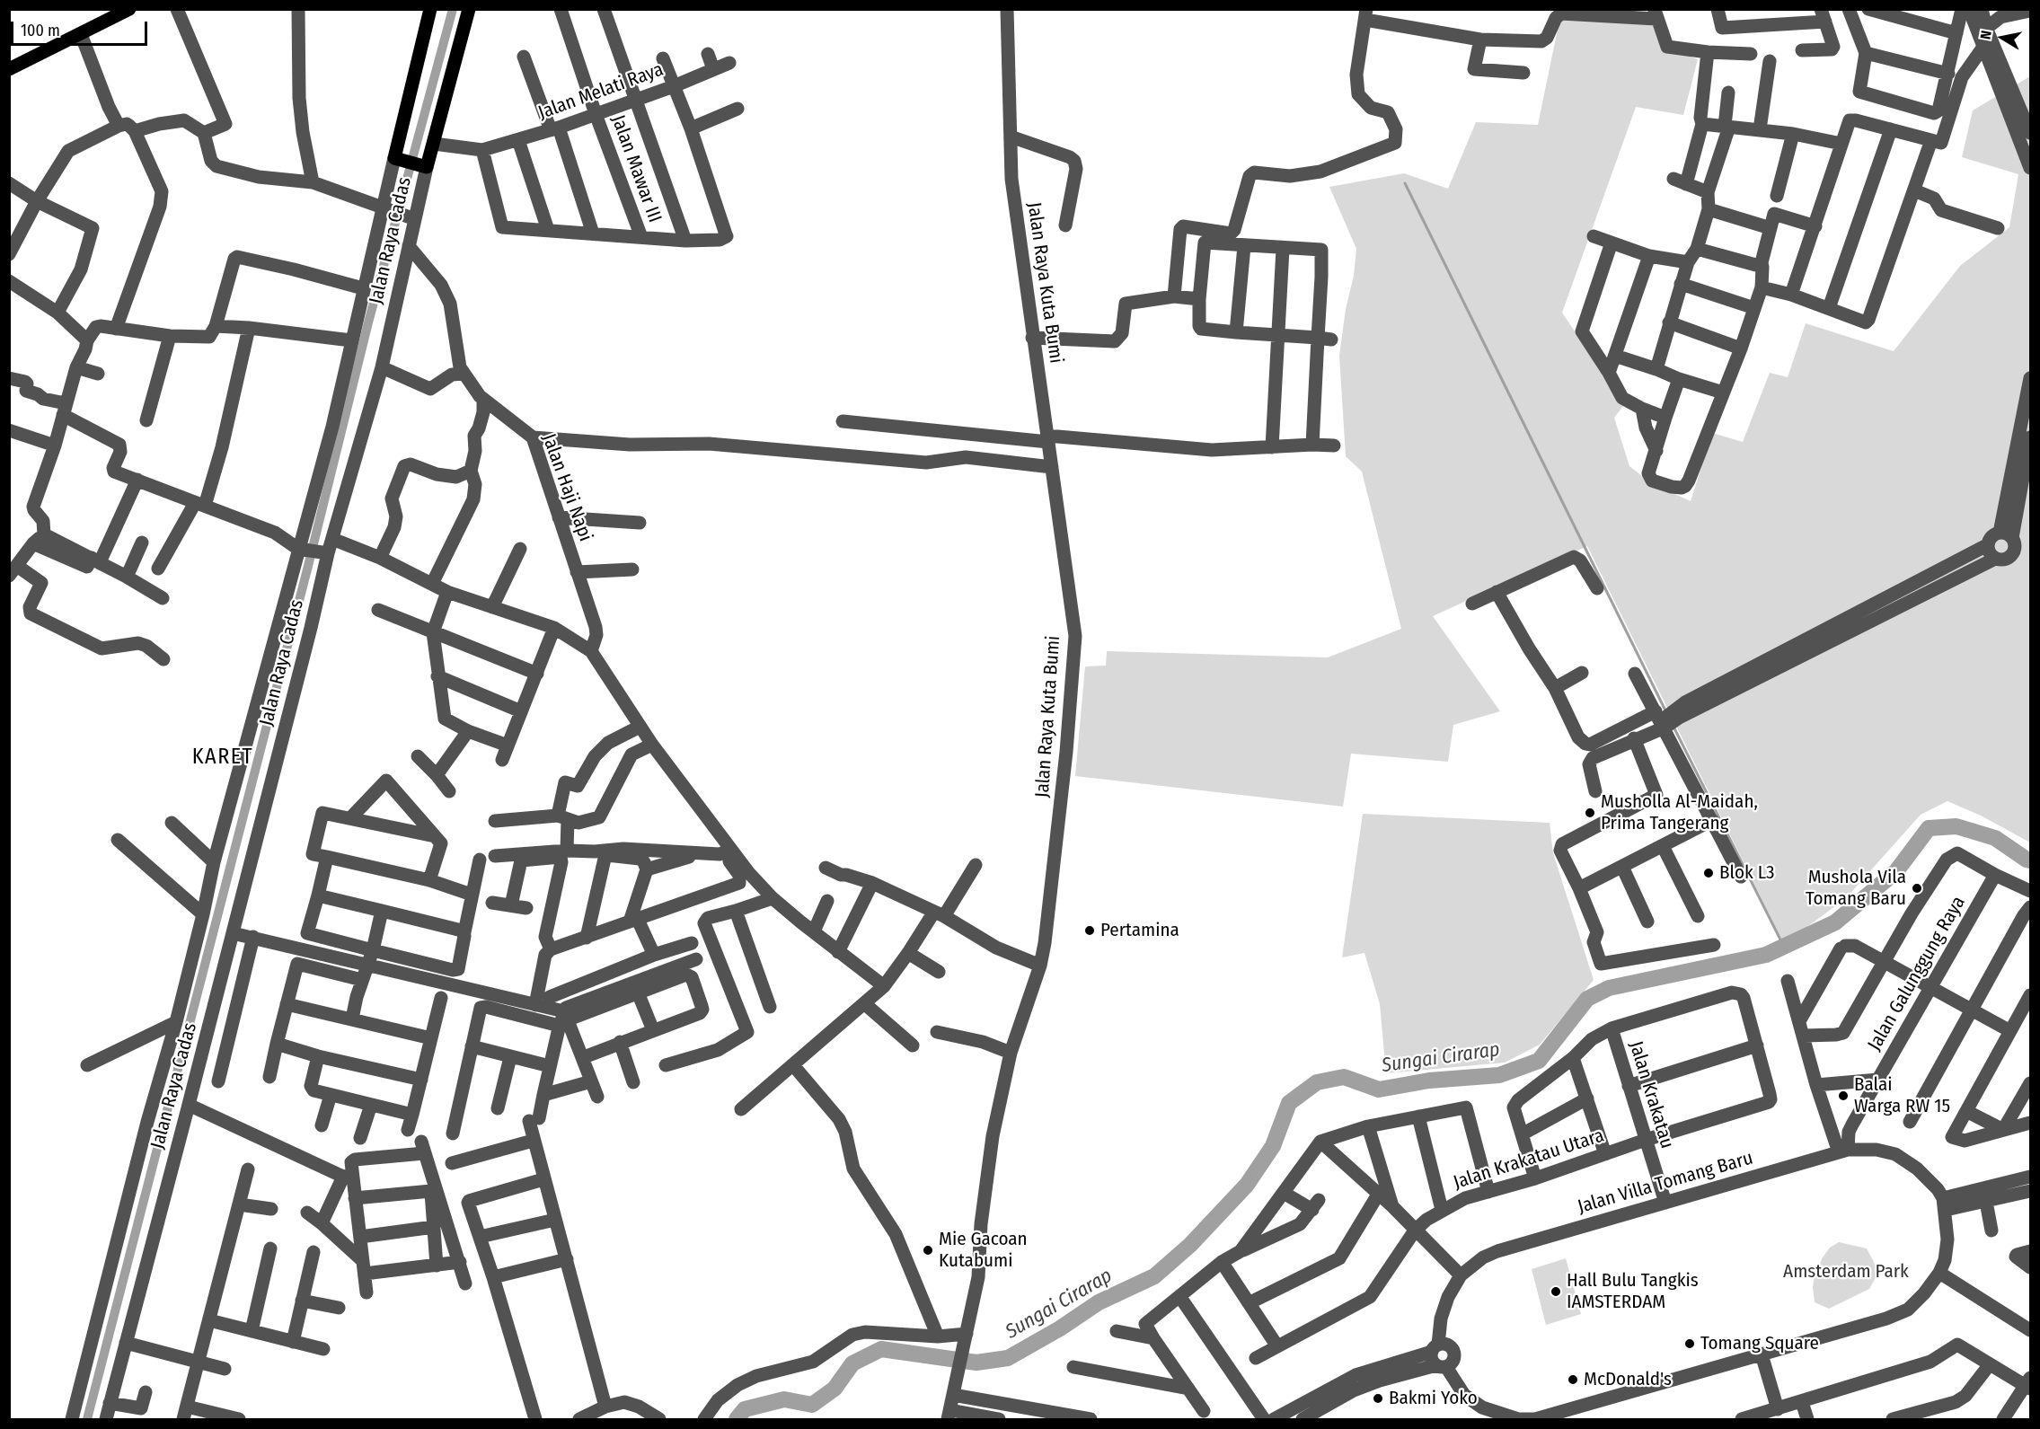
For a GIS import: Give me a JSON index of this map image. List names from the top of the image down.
{
  "streets": {
    "main road": ["Jalan Raya Cadas"],
    "street": [
      "Jalan Melati Raya",
      "Jalan Mawar III",
      "Jalan Raya Kuta Bumi",
      "Jalan Haji Napi",
      "Jalan Galunggung Raya",
      "Jalan Krakatau",
      "Jalan Krakatau Utara",
      "Jalan Villa Tomang Baru"
    ]
  },
  "crossings": [
    ["Jalan Melati Raya", "Jalan Mawar III"],
    ["Jalan Raya Cadas", "Jalan Haji Napi"],
    ["Jalan Galunggung Raya", "Jalan Villa Tomang Baru"],
    ["Jalan Krakatau", "Jalan Krakatau Utara"],
    ["Jalan Krakatau", "Jalan Villa Tomang Baru"]
  ],
  "districts": ["KARET"],
  "water": ["Sungai Cirarap"],
  "parks": ["Amsterdam Park"],
  "places": [
    "Musholla Al-Maidah, Prima Tangerang",
    "Blok L3",
    "Mushola Vila Tomang Baru",
    "Pertamina",
    "Balai Warga RW 15",
    "Mie Gacoan Kutabumi",
    "Hall Bulu Tangkis IAMSTERDAM",
    "Tomang Square",
    "McDonald's",
    "Bakmi Yoko"
  ],
  "scale_bar": "100 m",
  "north": "left"
}
